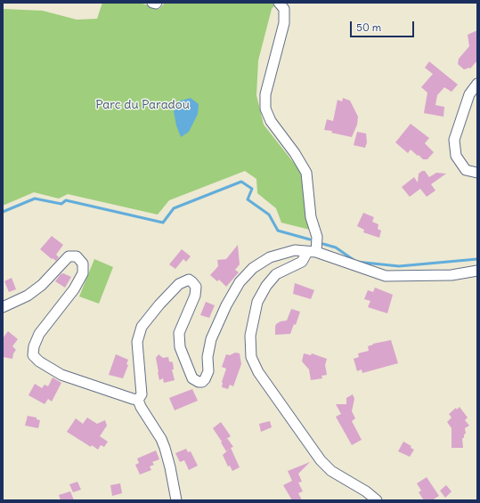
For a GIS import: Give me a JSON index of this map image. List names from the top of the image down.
{
  "parks": ["Parc du Paradou"],
  "scale_bar": "50 m"
}
